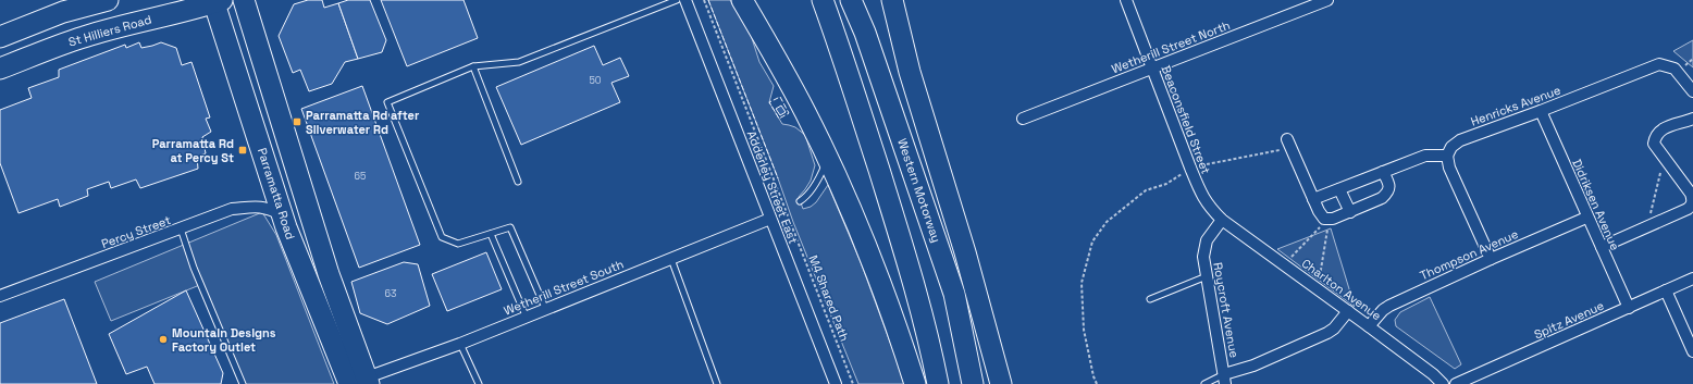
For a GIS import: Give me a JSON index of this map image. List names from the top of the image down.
{
  "streets": {
    "highway": ["St Hilliers Road", "Western Motorway", "Parramatta Road"],
    "street": [
      "Wetherill Street North",
      "Henricks Avenue",
      "Beaconsfield Street",
      "Adderley Street East",
      "Didriksen Avenue",
      "Percy Street",
      "Thompson Avenue",
      "Wetherill Street South",
      "Charlton Avenue",
      "Roycroft Avenue",
      "Spitz Avenue"
    ],
    "path": ["M4 Shared Path"]
  },
  "crossings": [
    ["St Hilliers Road", "Parramatta Road"],
    ["Wetherill Street North", "Beaconsfield Street"],
    ["Henricks Avenue", "Didriksen Avenue"],
    ["Beaconsfield Street", "Charlton Avenue"],
    ["Beaconsfield Street", "Roycroft Avenue"],
    ["Adderley Street East", "Wetherill Street South"],
    ["Parramatta Road", "Percy Street"],
    ["Parramatta Road", "Wetherill Street South"],
    ["Didriksen Avenue", "Thompson Avenue"],
    ["Didriksen Avenue", "Spitz Avenue"],
    ["Thompson Avenue", "Charlton Avenue"],
    ["Charlton Avenue", "Roycroft Avenue"]
  ],
  "places": {
    "transit": ["Parramatta Rd after Silverwater Rd", "Parramatta Rd at Percy St"],
    "other": ["Mountain Designs Factory Outlet"]
  },
  "house_numbers": ["50", "65", "63"]
}
